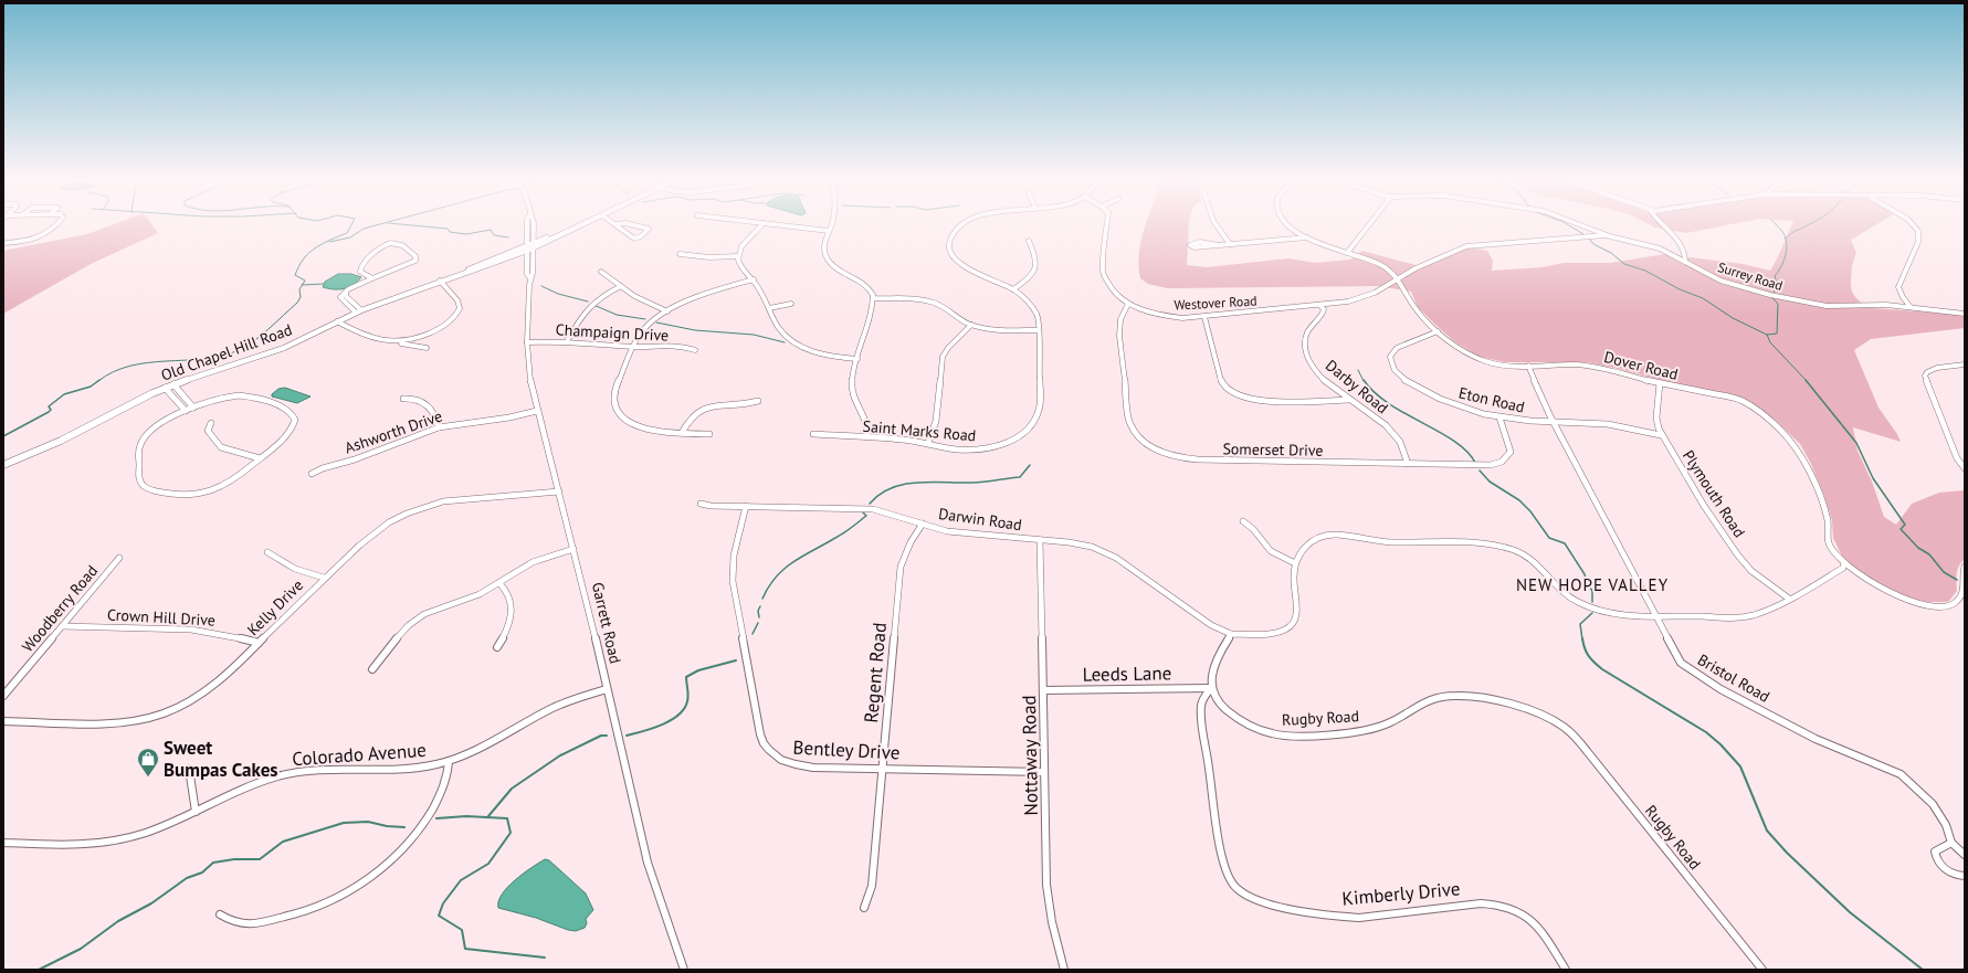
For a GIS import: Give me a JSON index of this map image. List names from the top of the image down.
{
  "streets": {
    "main road": ["Old Chapel Hill Road"],
    "street": [
      "Surrey Road",
      "Westover Road",
      "Champaign Drive",
      "Dover Road",
      "Darby Road",
      "Eton Road",
      "Saint Marks Road",
      "Ashworth Drive",
      "Somerset Drive",
      "Plymouth Road",
      "Darwin Road",
      "Kelly Drive",
      "Woodberry Road",
      "Crown Hill Drive",
      "Garrett Road",
      "Regent Road",
      "Leeds Lane",
      "Bristol Road",
      "Rugby Road",
      "Bentley Drive",
      "Colorado Avenue",
      "Nottaway Road",
      "Kimberly Drive"
    ]
  },
  "crossings": [
    ["Surrey Road", "Westover Road"],
    ["Westover Road", "Dover Road"],
    ["Westover Road", "Darby Road"],
    ["Westover Road", "Somerset Drive"],
    ["Champaign Drive", "Garrett Road"],
    ["Old Chapel Hill Road", "Garrett Road"],
    ["Dover Road", "Eton Road"],
    ["Dover Road", "Plymouth Road"],
    ["Dover Road", "Bristol Road"],
    ["Darby Road", "Somerset Drive"],
    ["Eton Road", "Somerset Drive"],
    ["Eton Road", "Plymouth Road"],
    ["Eton Road", "Bristol Road"],
    ["Ashworth Drive", "Garrett Road"],
    ["Darwin Road", "Regent Road"],
    ["Darwin Road", "Bentley Drive"],
    ["Darwin Road", "Nottaway Road"],
    ["Kelly Drive", "Crown Hill Drive"],
    ["Kelly Drive", "Garrett Road"],
    ["Woodberry Road", "Crown Hill Drive"],
    ["Garrett Road", "Colorado Avenue"],
    ["Regent Road", "Bentley Drive"],
    ["Leeds Lane", "Rugby Road"],
    ["Leeds Lane", "Nottaway Road"],
    ["Leeds Lane", "Kimberly Drive"],
    ["Rugby Road", "Kimberly Drive"],
    ["Bentley Drive", "Nottaway Road"]
  ],
  "districts": ["NEW HOPE VALLEY"],
  "places": {
    "shop": ["Sweet Bumpas Cakes"]
  }
}
